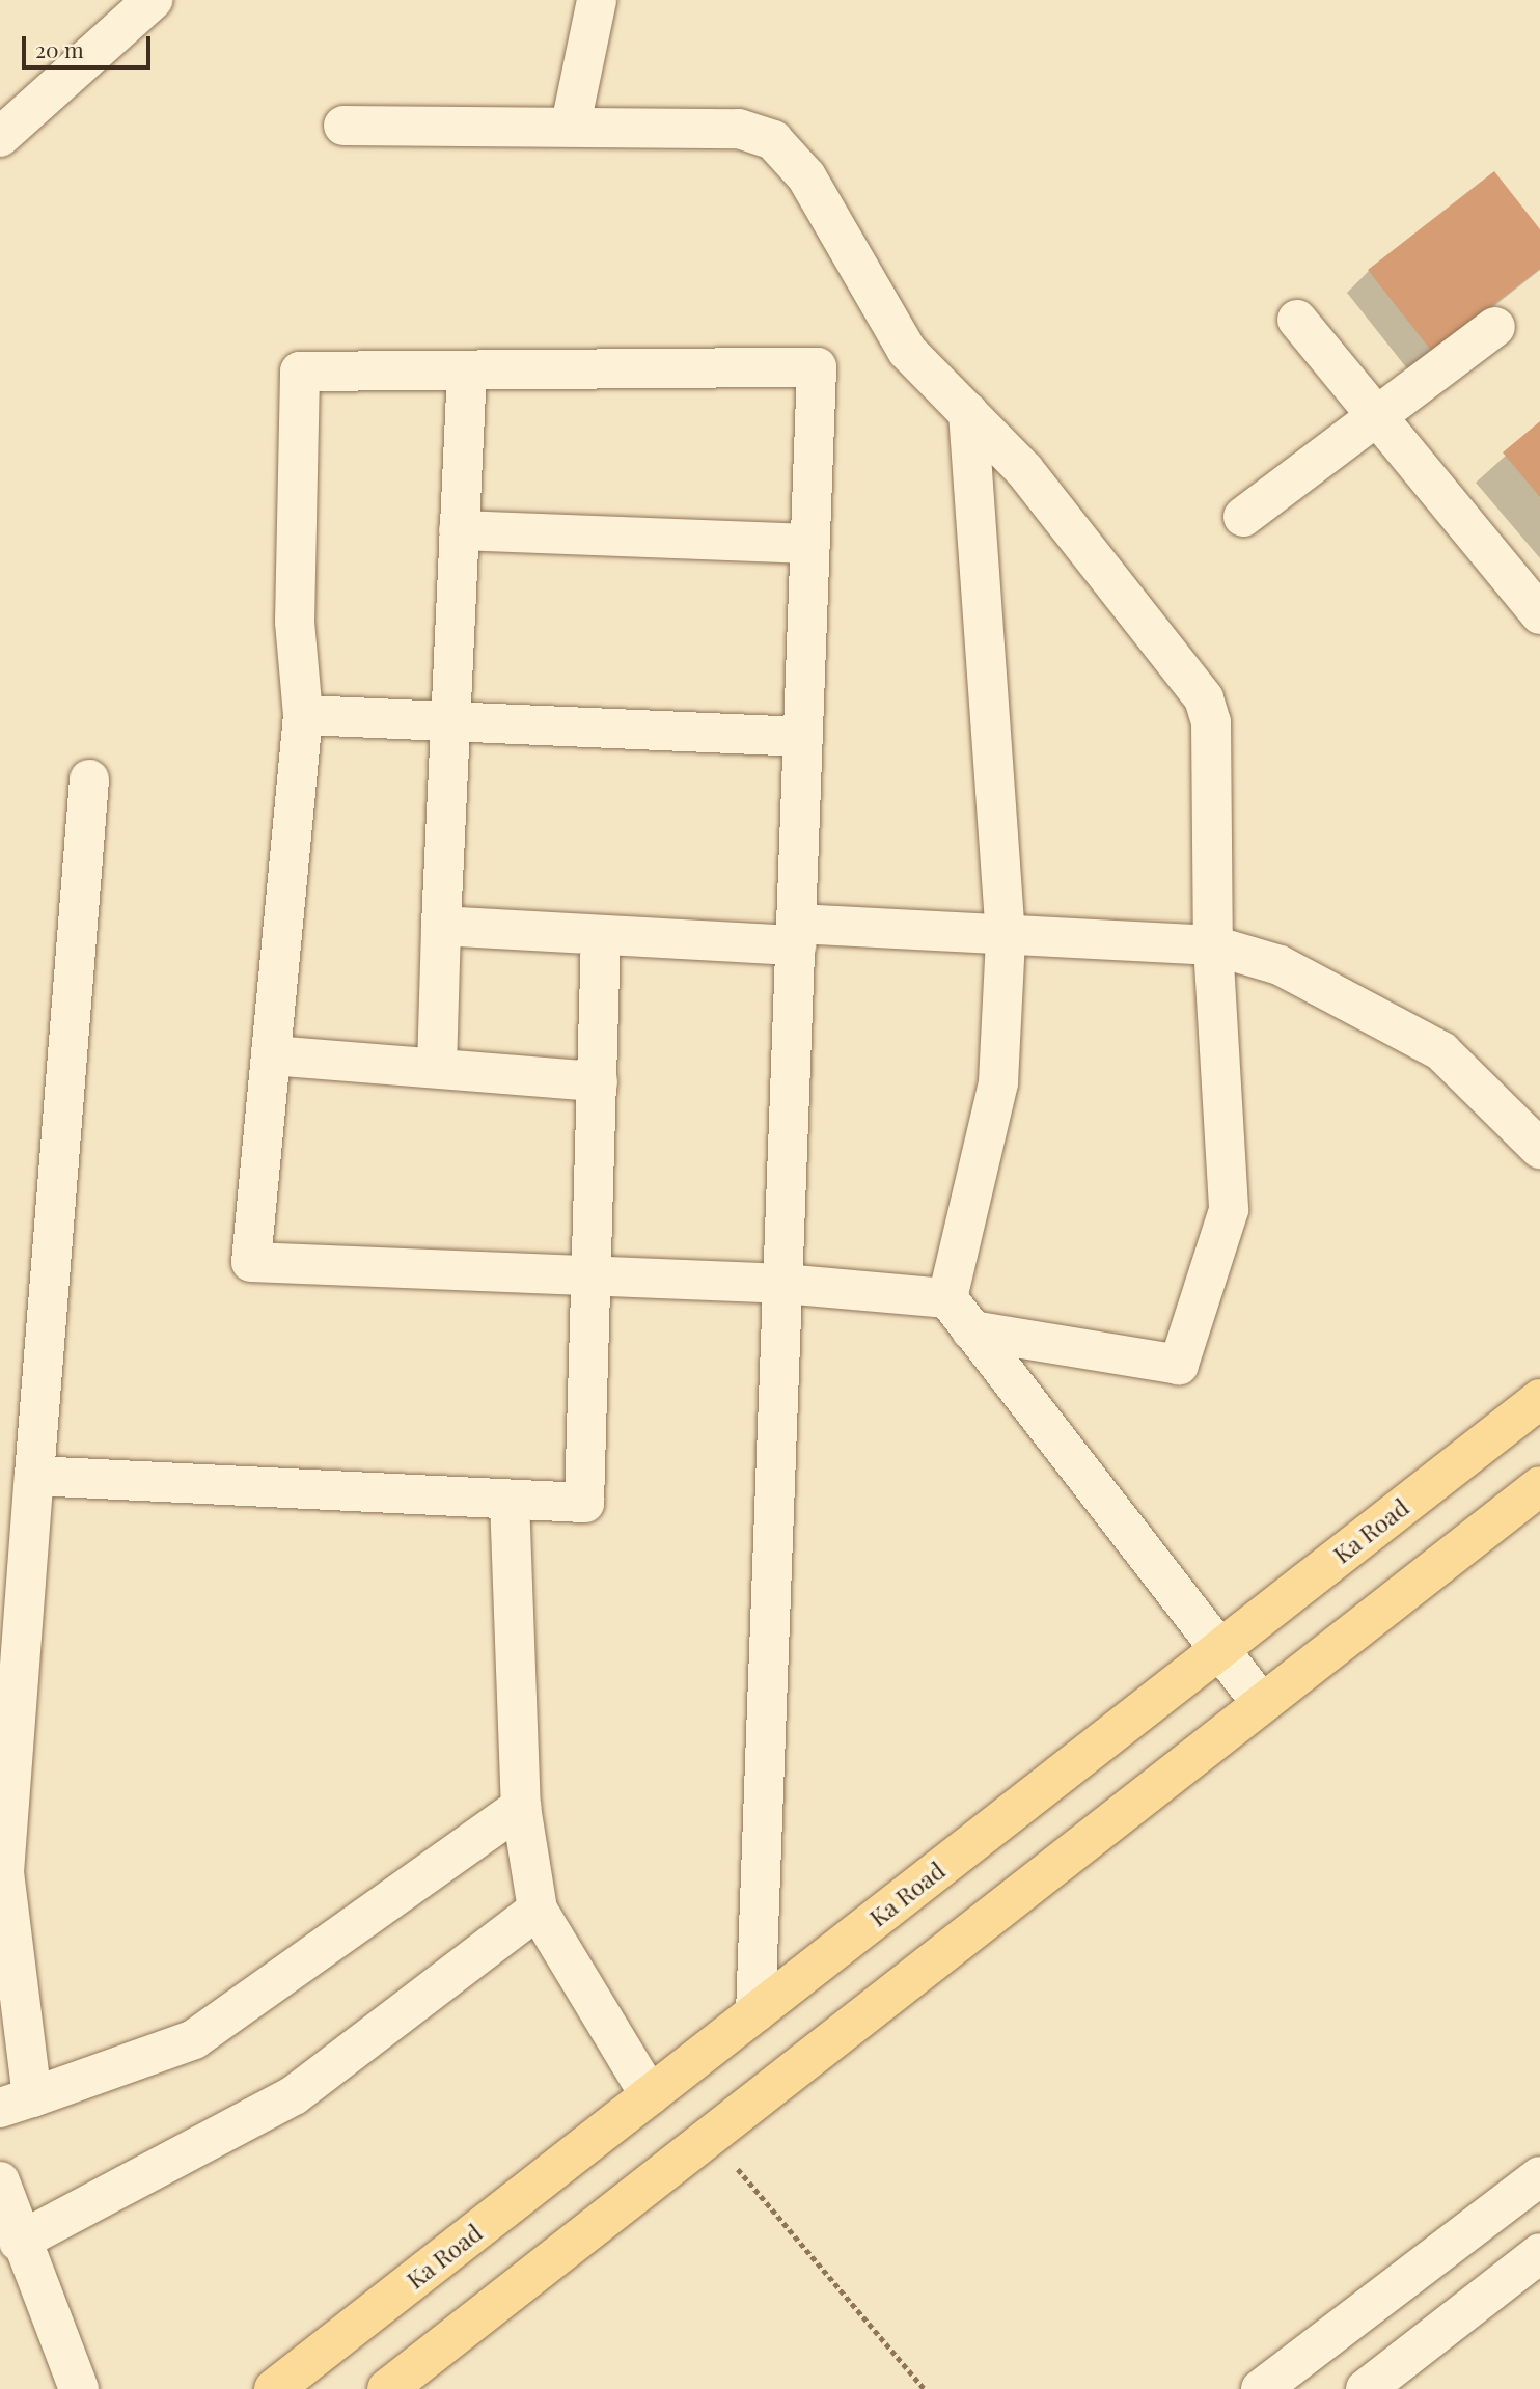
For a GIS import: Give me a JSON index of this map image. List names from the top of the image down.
{
  "streets": {
    "main road": ["Ka Road"]
  },
  "scale_bar": "20 m"
}
